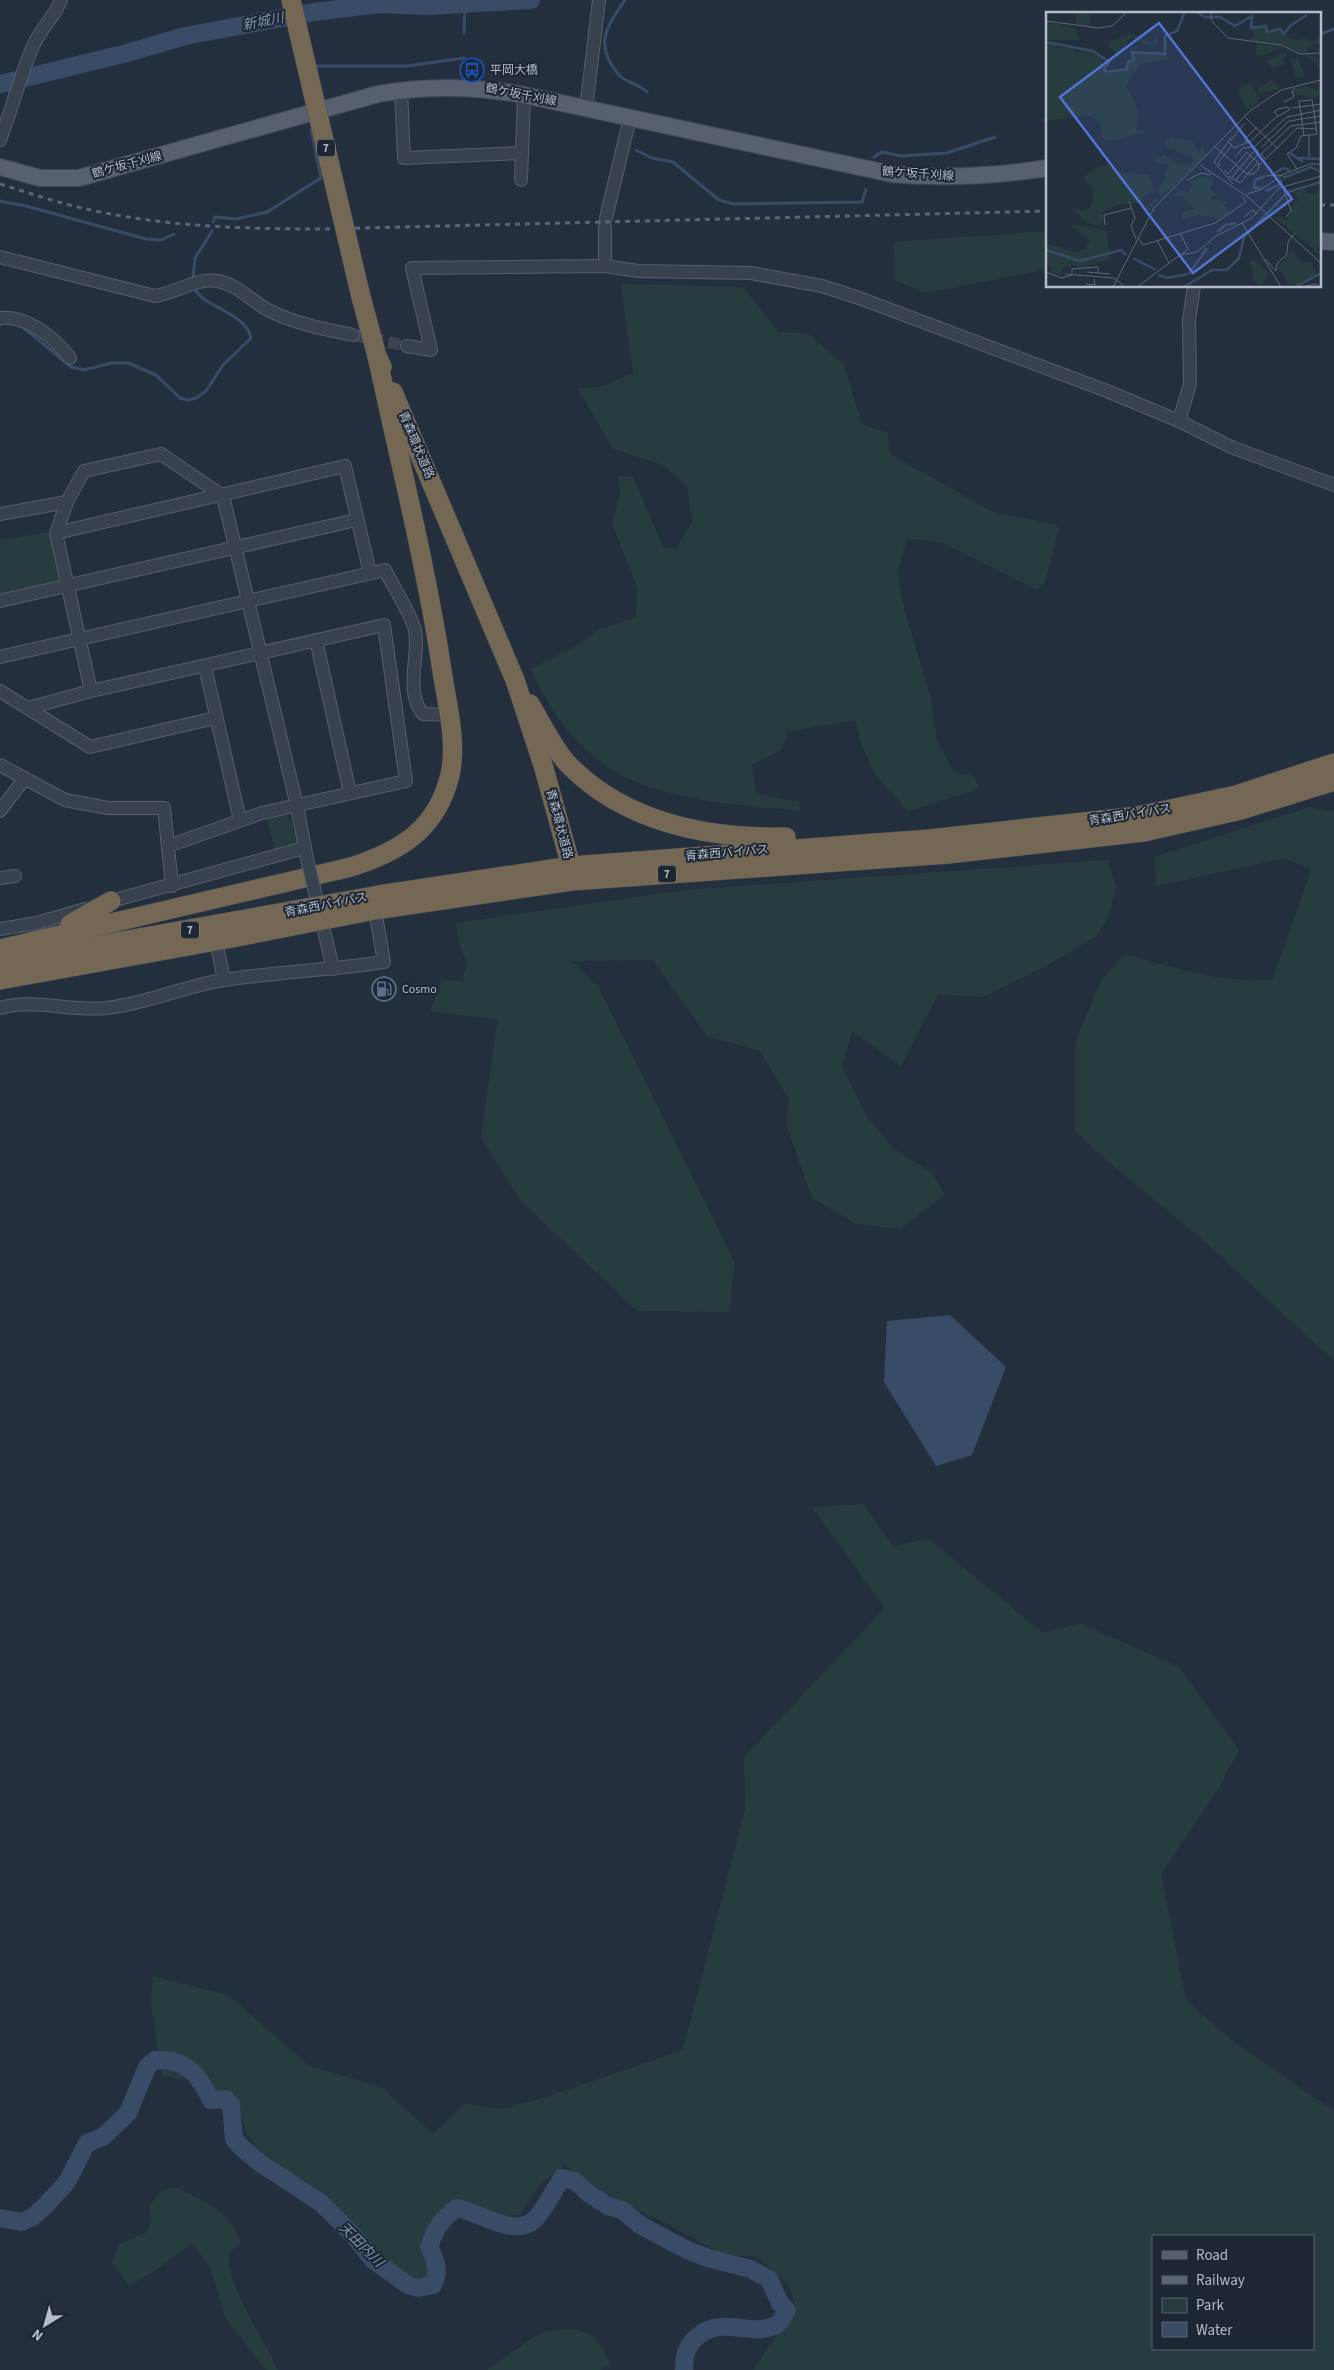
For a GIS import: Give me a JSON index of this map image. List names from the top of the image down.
{
  "streets": {
    "highway": ["7", "青森環状道路", "青森西バイパス"],
    "main road": ["鶴ケ坂千刈線"]
  },
  "crossings": [
    ["青森環状道路", "青森西バイパス"]
  ],
  "water": ["新城川", "天田内川"],
  "places": {
    "bus stop": ["平岡大橋"],
    "fuel station": ["Cosmo"]
  },
  "legend": [
    "Road",
    "Railway",
    "Park",
    "Water"
  ],
  "north": "bottom left"
}
